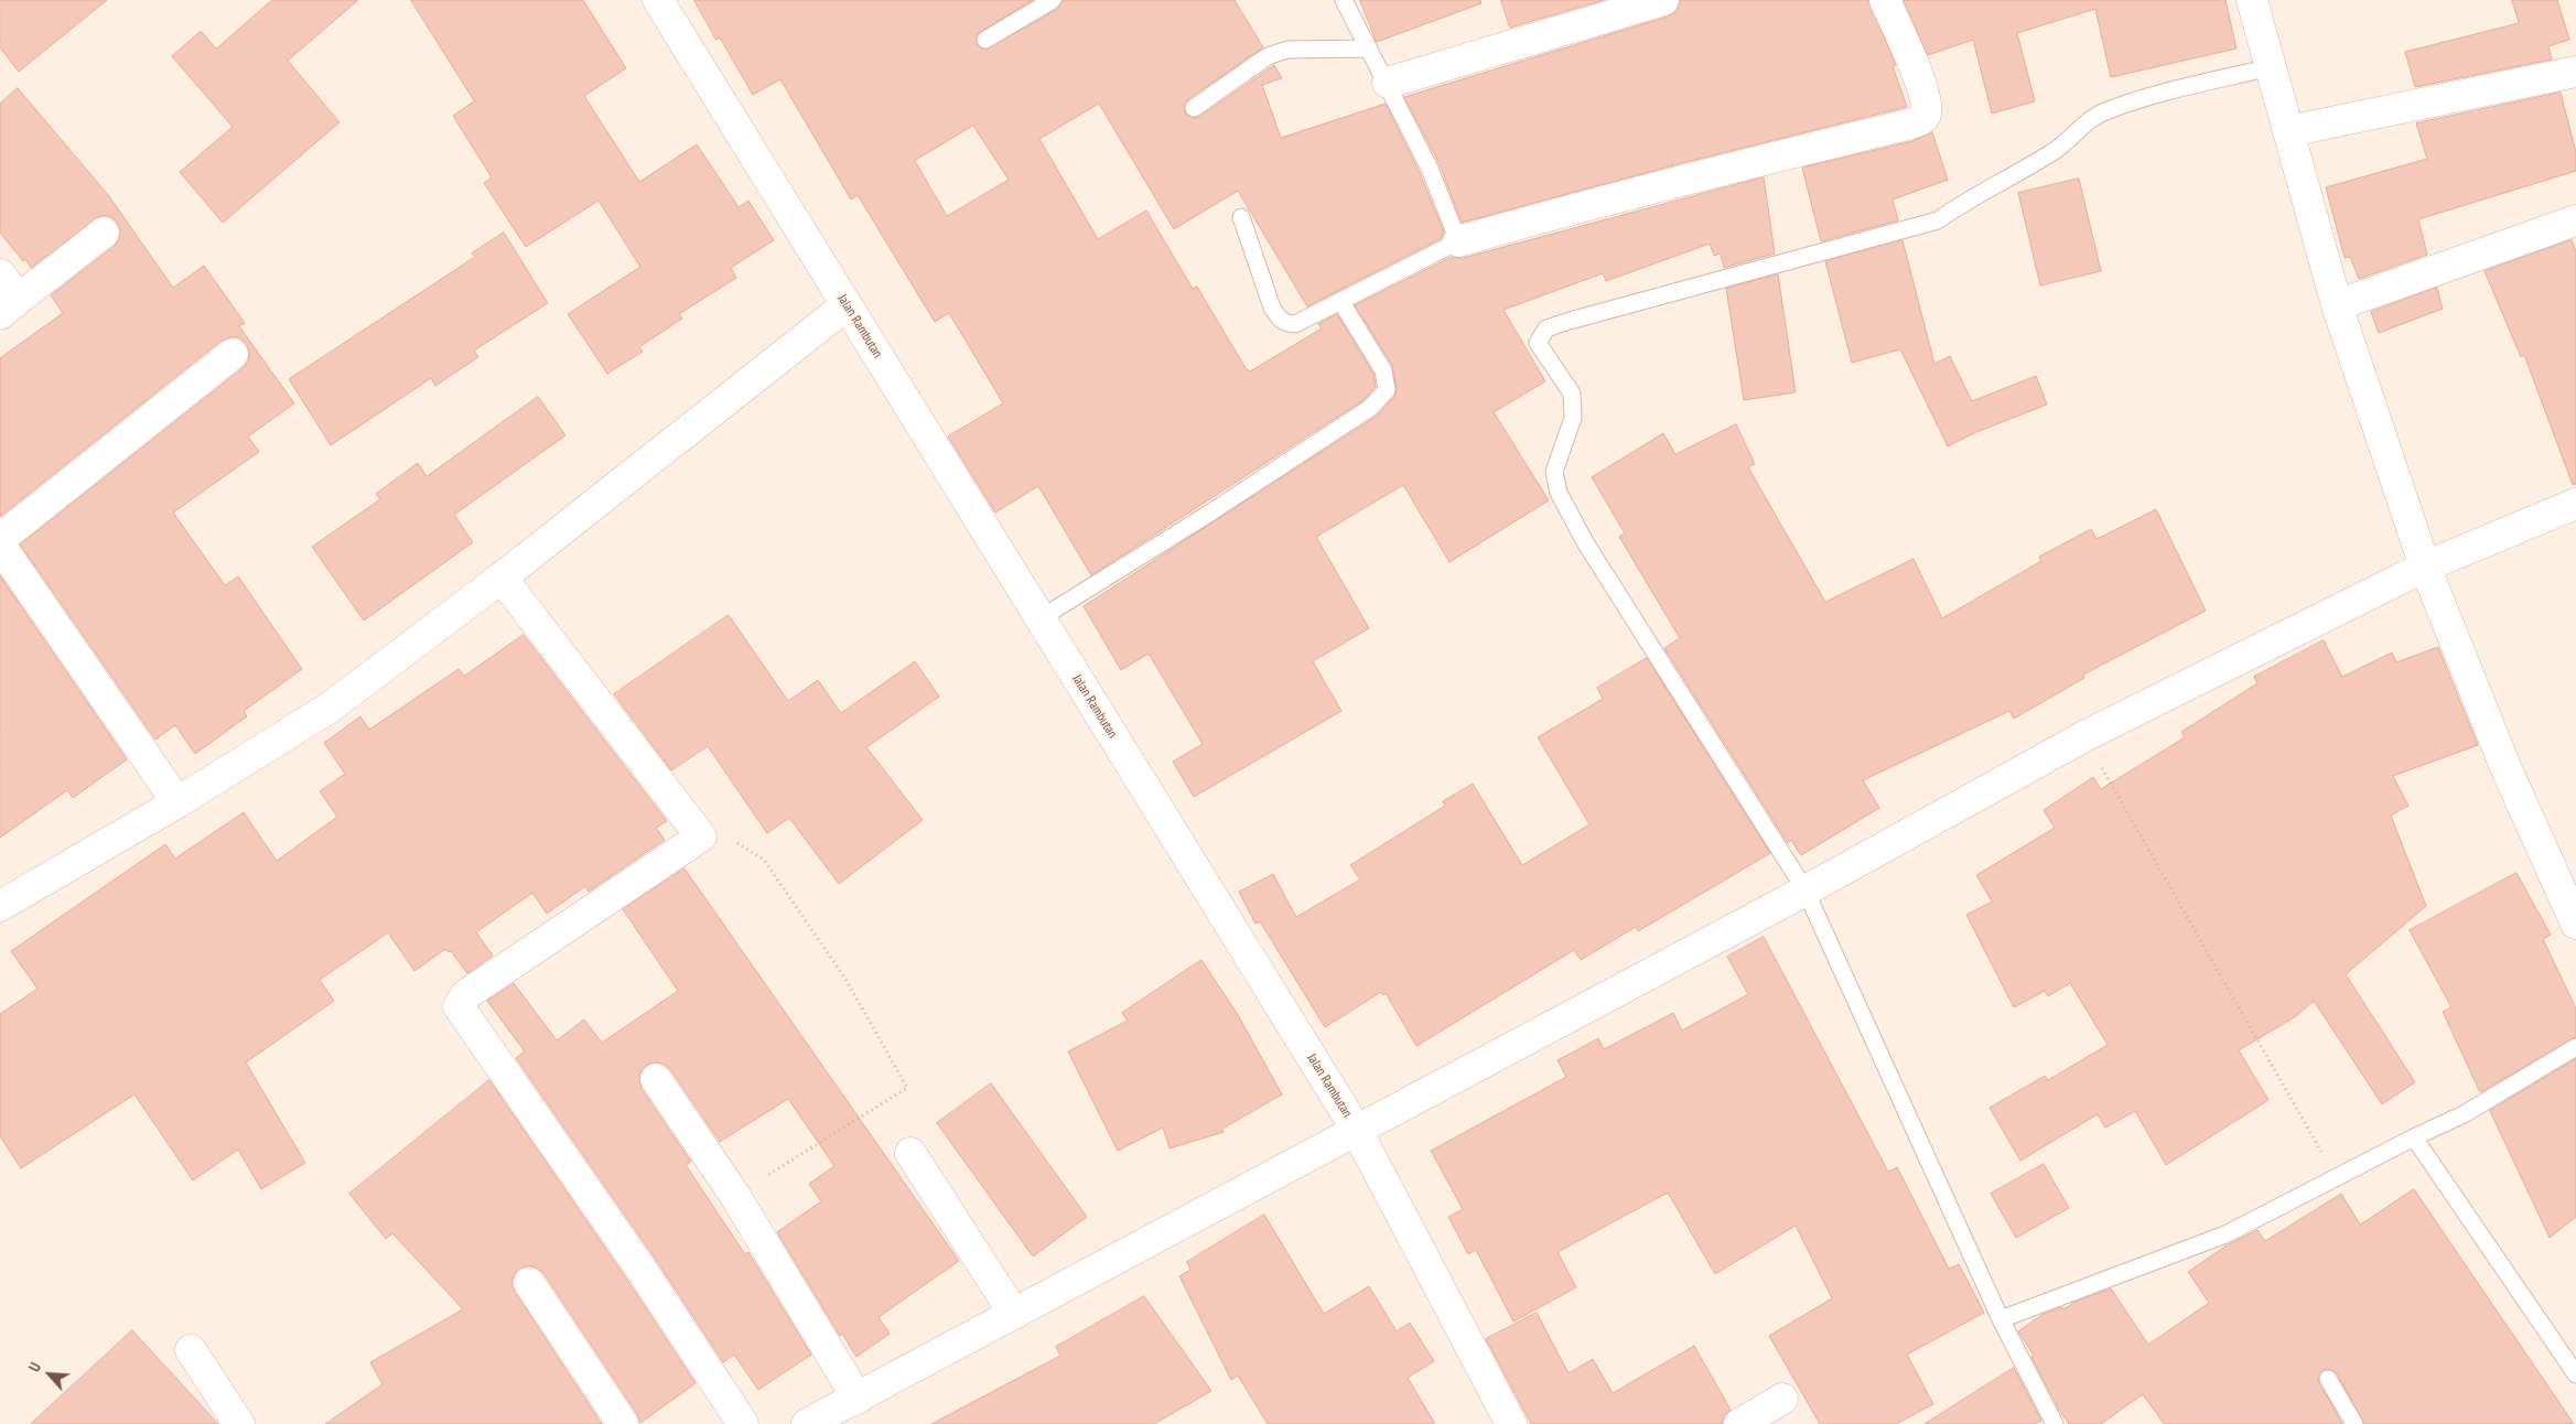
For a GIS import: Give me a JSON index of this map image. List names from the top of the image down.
{
  "streets": {
    "street": ["Jalan Rambutan"]
  },
  "north": "top left"
}
